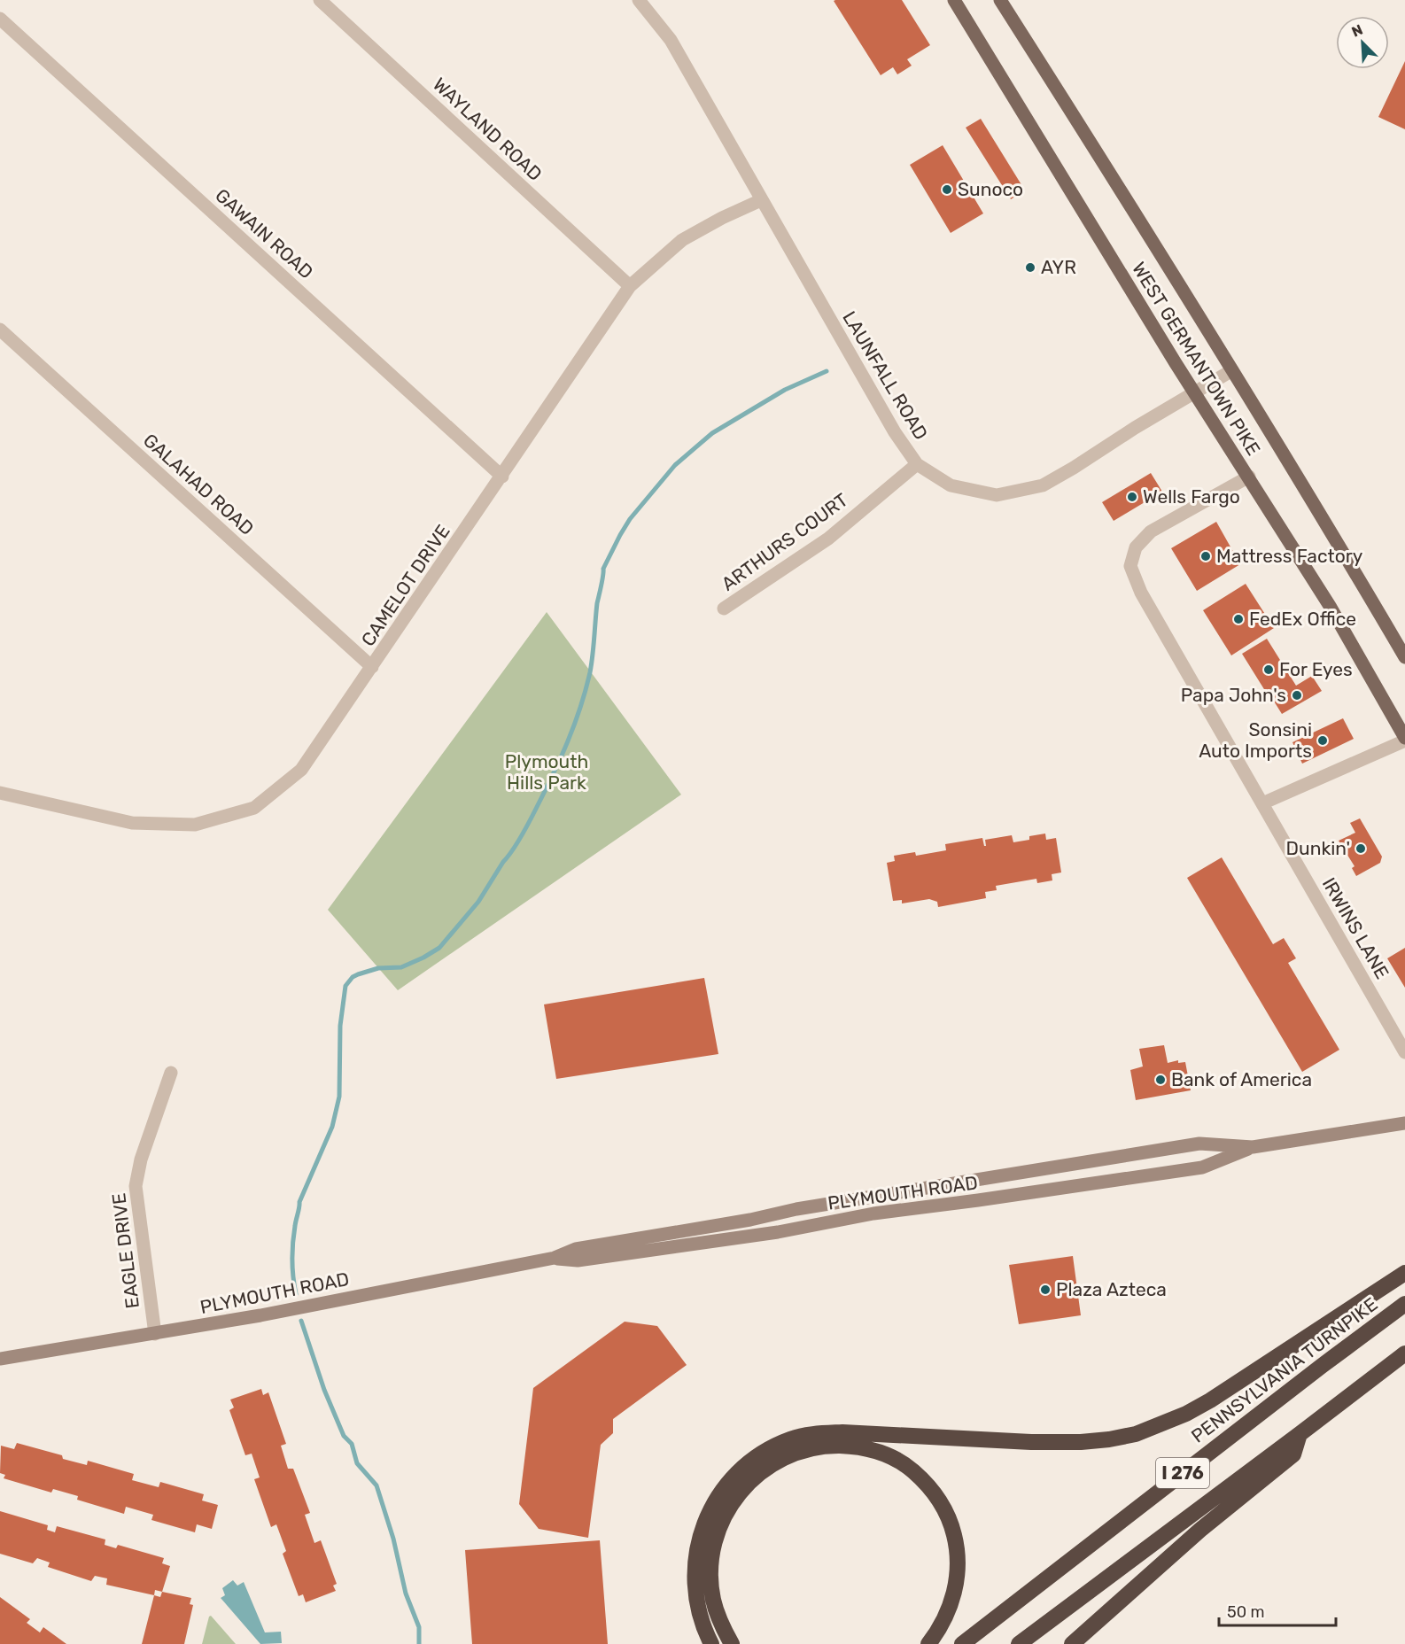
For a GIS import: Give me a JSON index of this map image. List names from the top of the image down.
{
  "streets": {
    "highway": ["PENNSYLVANIA TURNPIKE", "I 276"],
    "main road": ["WEST GERMANTOWN PIKE", "PLYMOUTH ROAD"],
    "street": [
      "WAYLAND ROAD",
      "GAWAIN ROAD",
      "LAUNFALL ROAD",
      "GALAHAD ROAD",
      "ARTHURS COURT",
      "CAMELOT DRIVE",
      "IRWINS LANE",
      "EAGLE DRIVE"
    ]
  },
  "crossings": [
    ["WAYLAND ROAD", "CAMELOT DRIVE"],
    ["GAWAIN ROAD", "CAMELOT DRIVE"],
    ["WEST GERMANTOWN PIKE", "LAUNFALL ROAD"],
    ["WEST GERMANTOWN PIKE", "IRWINS LANE"],
    ["LAUNFALL ROAD", "ARTHURS COURT"],
    ["LAUNFALL ROAD", "CAMELOT DRIVE"],
    ["GALAHAD ROAD", "CAMELOT DRIVE"],
    ["PLYMOUTH ROAD", "EAGLE DRIVE"]
  ],
  "parks": ["Plymouth Hills Park"],
  "places": [
    "Sunoco",
    "AYR",
    "Wells Fargo",
    "Mattress Factory",
    "FedEx Office",
    "For Eyes",
    "Papa John's",
    "Sonsini Auto Imports",
    "Dunkin'",
    "Bank of America",
    "Plaza Azteca"
  ],
  "scale_bar": "50 m",
  "north": "top left"
}
